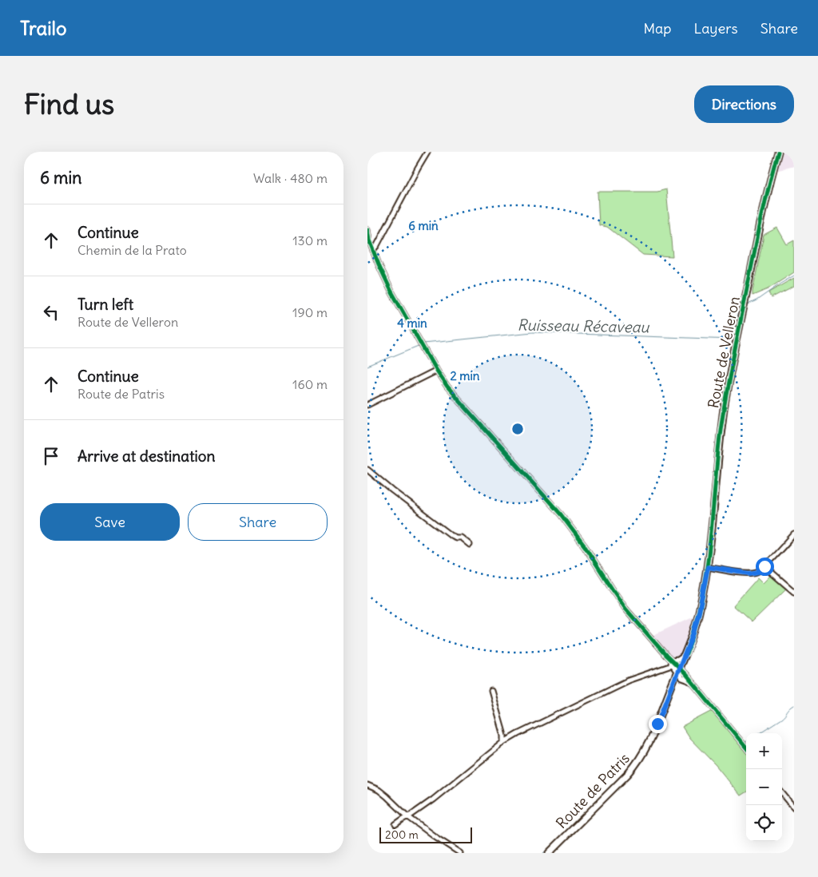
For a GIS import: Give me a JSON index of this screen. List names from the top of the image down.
{
  "streets": {
    "main road": ["Route de Velleron", "Route de Patris"]
  },
  "crossings": [
    ["Route de Velleron", "Route de Patris"]
  ],
  "water": ["Ruisseau Récaveau"],
  "scale_bar": "200 m",
  "page": {
    "header": "Trailo",
    "nav": ["Map", "Layers", "Share"],
    "buttons": [
      "Directions",
      ["Save", "Share"]
    ],
    "title": "Find us",
    "heading": ["6 min", "Walk · 480 m"],
    "list": [
      ["Continue", "Chemin de la Prato", "130 m"],
      ["Turn left", "Route de Velleron", "190 m"],
      ["Continue", "Route de Patris", "160 m"],
      "Arrive at destination"
    ],
    "map_buttons": ["+", "−"],
    "scale": "200 m"
  },
  "rings": ["6 min", "4 min", "2 min"]
}
